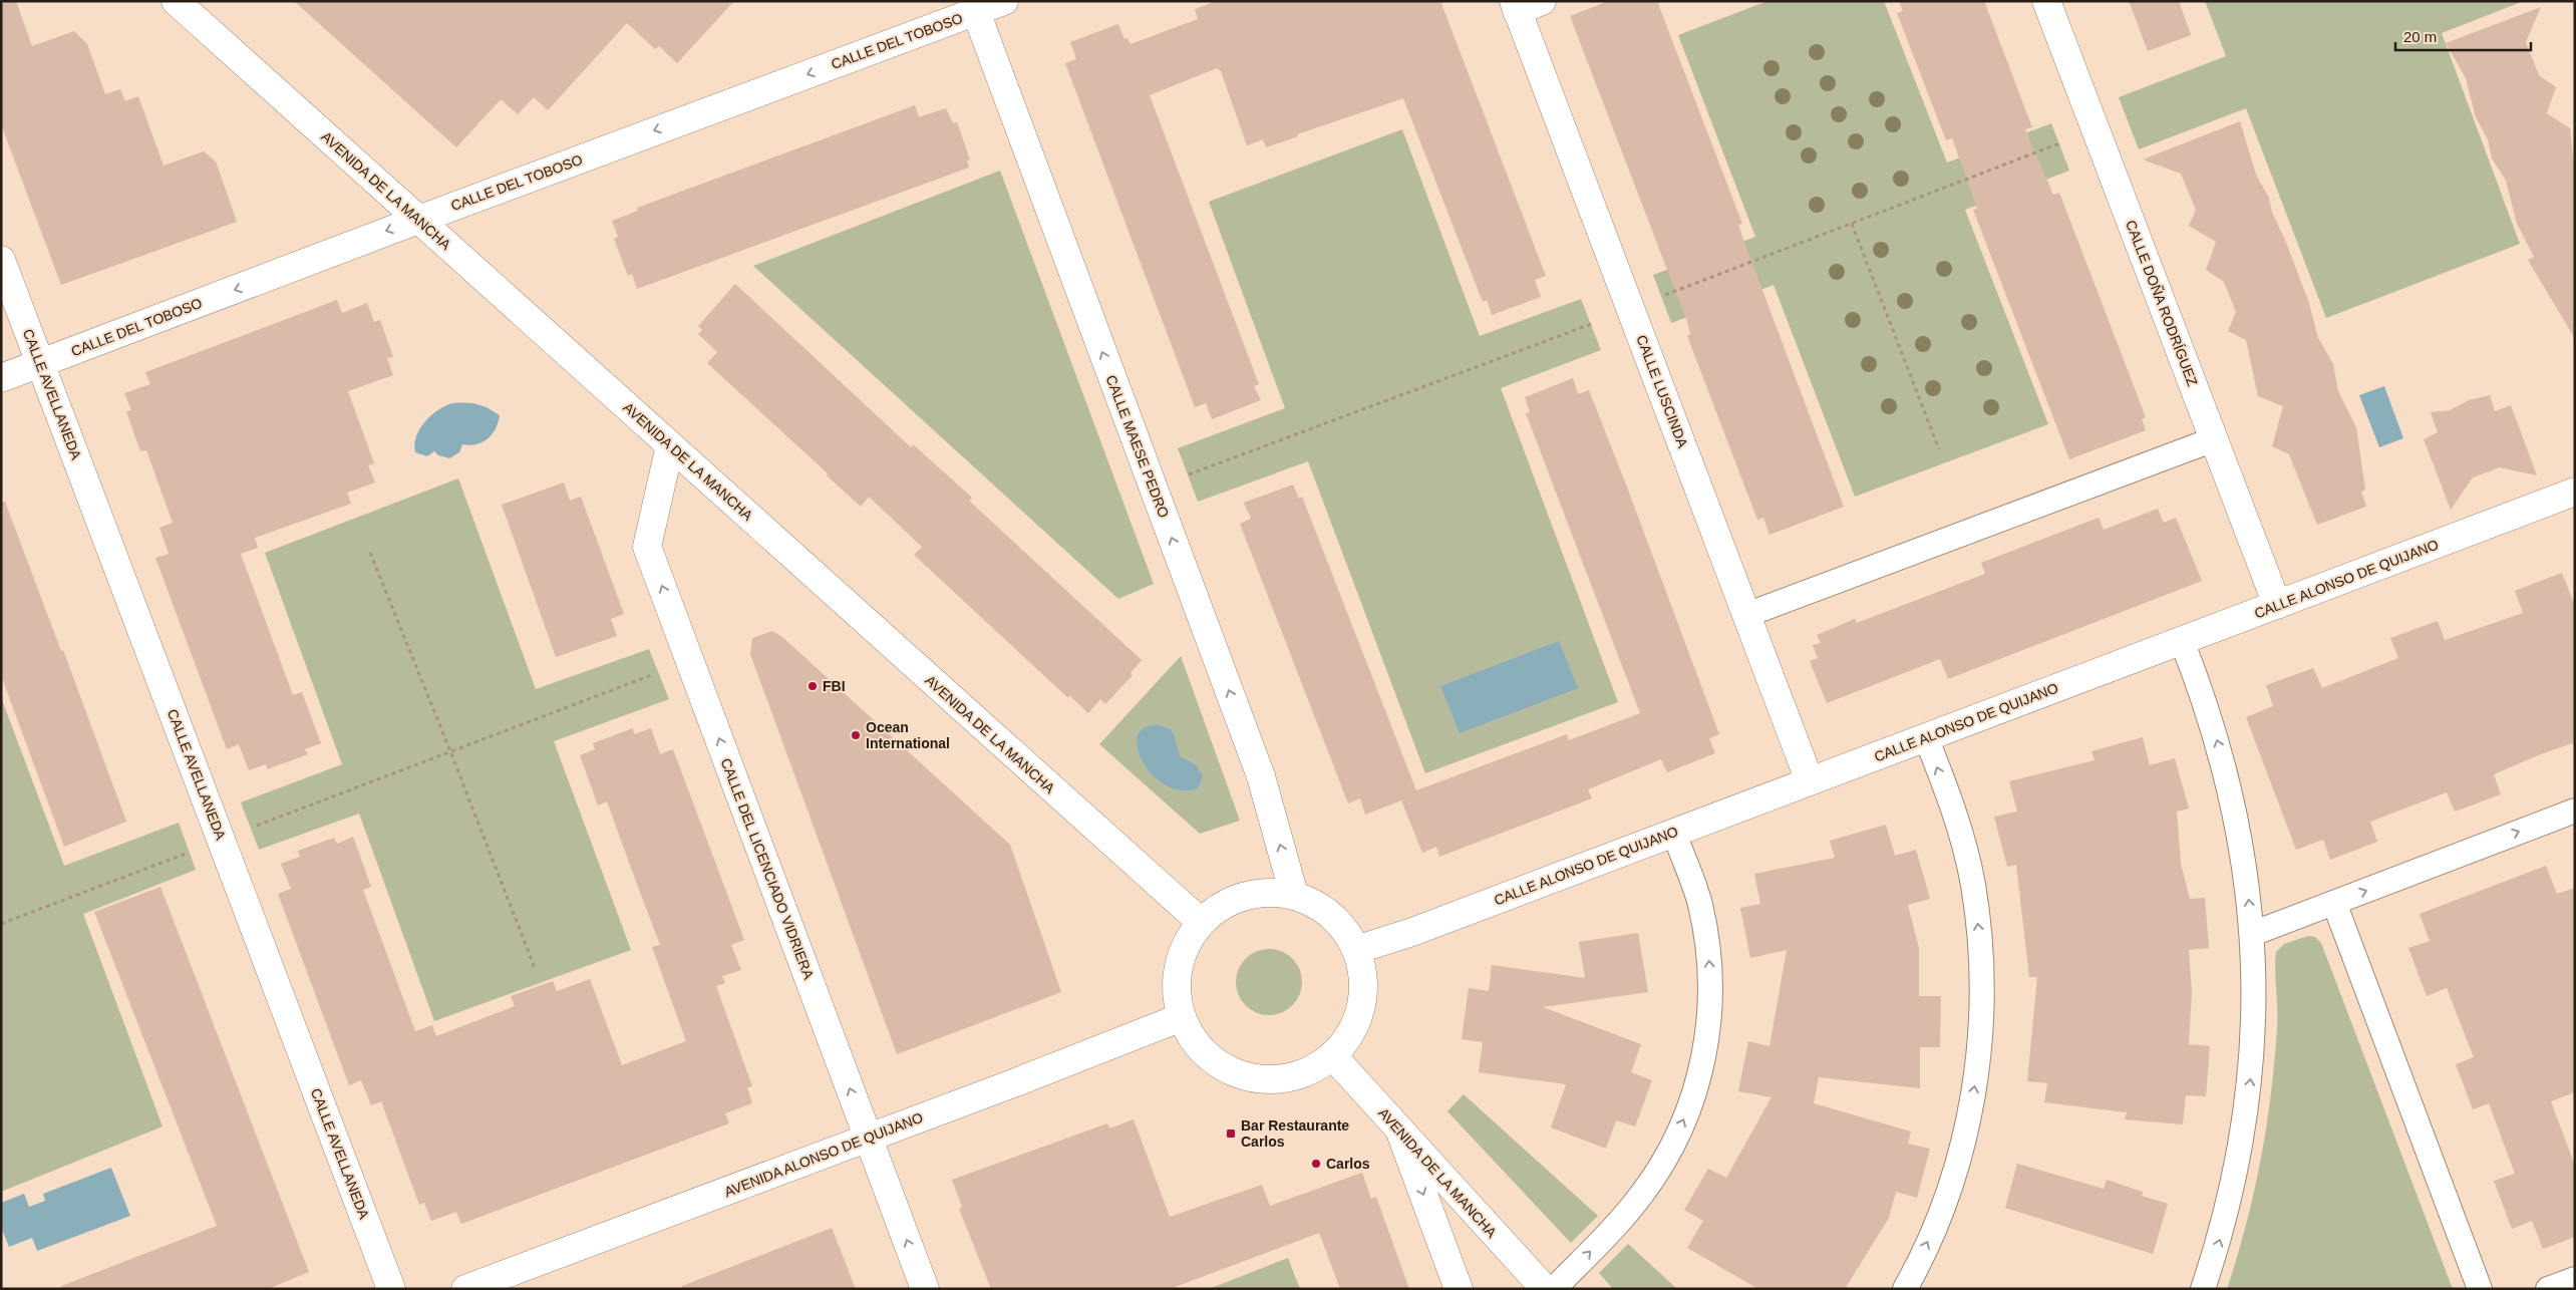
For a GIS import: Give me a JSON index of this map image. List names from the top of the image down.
{
  "streets": {
    "street": [
      "CALLE DEL TOBOSO",
      "AVENIDA DE LA MANCHA",
      "CALLE DOÑA RODRÍGUEZ",
      "CALLE LUSCINDA",
      "CALLE AVELLANEDA",
      "CALLE MAESE PEDRO",
      "CALLE ALONSO DE QUIJANO",
      "CALLE DEL LICENCIADO VIDRIERA",
      "AVENIDA ALONSO DE QUIJANO"
    ]
  },
  "crossings": [
    ["CALLE DEL TOBOSO", "AVENIDA DE LA MANCHA"],
    ["CALLE DEL TOBOSO", "CALLE AVELLANEDA"],
    ["CALLE DEL TOBOSO", "CALLE MAESE PEDRO"],
    ["AVENIDA DE LA MANCHA", "CALLE DEL LICENCIADO VIDRIERA"],
    ["CALLE DOÑA RODRÍGUEZ", "CALLE ALONSO DE QUIJANO"],
    ["CALLE LUSCINDA", "CALLE ALONSO DE QUIJANO"],
    ["CALLE DEL LICENCIADO VIDRIERA", "AVENIDA ALONSO DE QUIJANO"]
  ],
  "one_way": ["CALLE DEL TOBOSO", "CALLE MAESE PEDRO", "CALLE DEL LICENCIADO VIDRIERA"],
  "places": {
    "other": ["FBI", "Ocean International", "Carlos"],
    "transit": ["Bar Restaurante Carlos"]
  },
  "scale_bar": "20 m"
}
